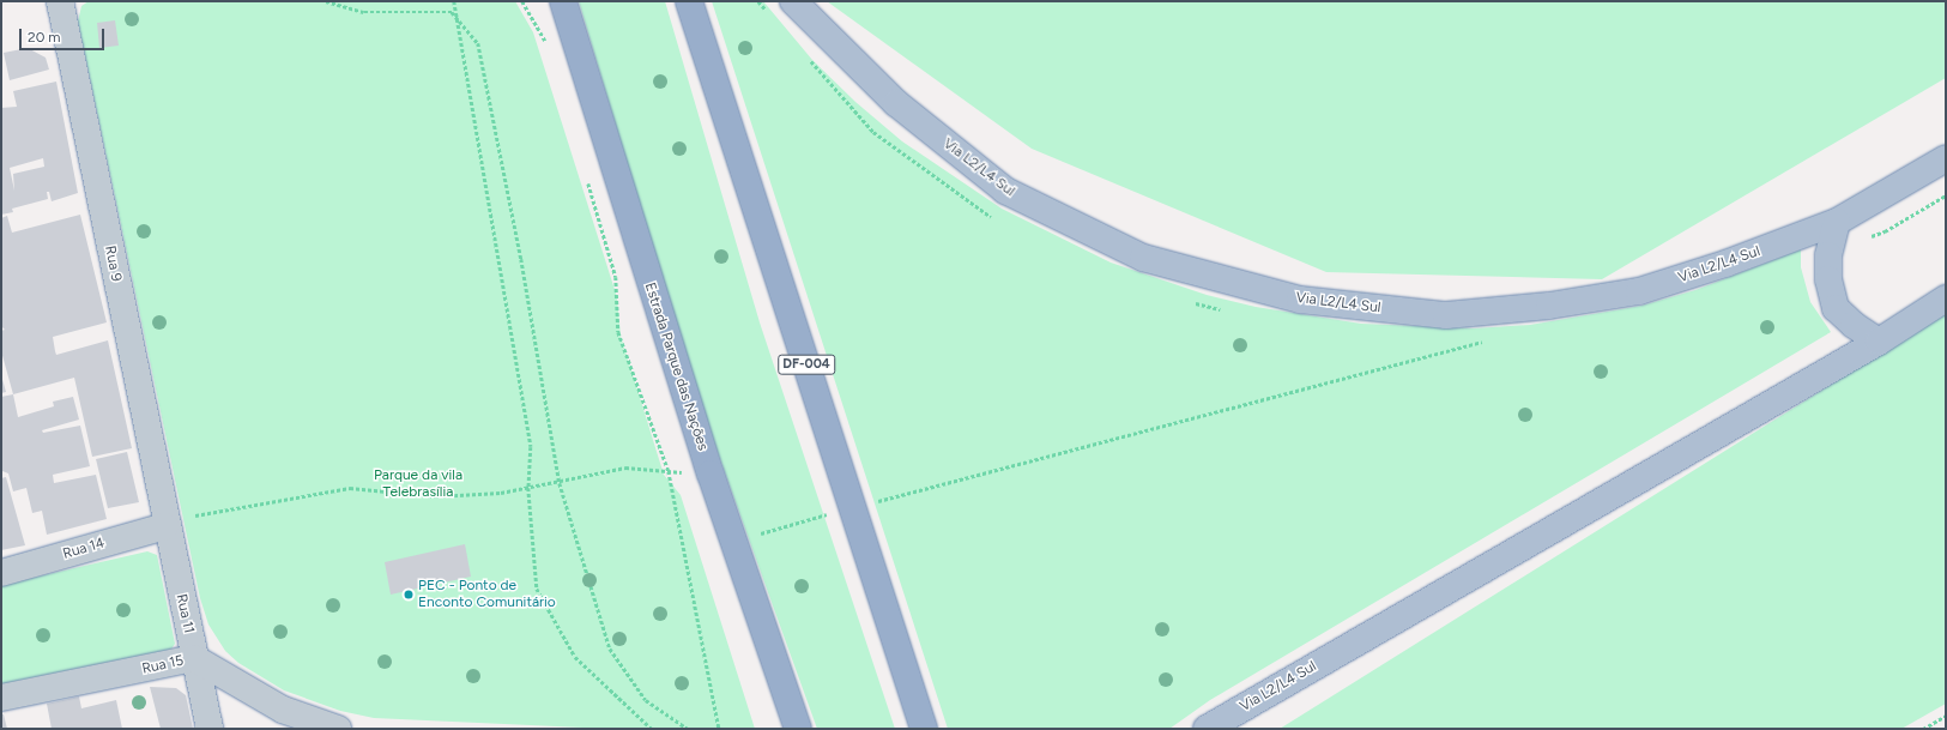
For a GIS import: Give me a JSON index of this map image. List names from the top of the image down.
{
  "streets": {
    "highway": ["DF-004", "Estrada Parque das Nações"],
    "main road": ["Via L2/L4 Sul"],
    "street": [
      "Rua 9",
      "Rua 14",
      "Rua 11",
      "Rua 15"
    ]
  },
  "crossings": [
    ["Rua 9", "Rua 14"],
    ["Rua 9", "Rua 11"],
    ["Rua 14", "Rua 11"],
    ["Rua 11", "Rua 15"]
  ],
  "parks": ["Parque da vila Telebrasília"],
  "places": ["PEC - Ponto de Enconto Comunitário"],
  "scale_bar": "20 m"
}
